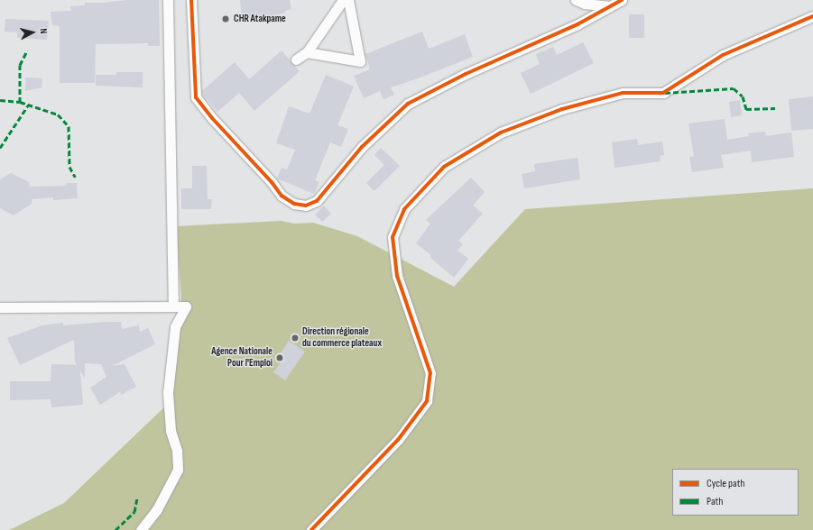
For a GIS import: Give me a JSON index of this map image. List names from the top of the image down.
{
  "places": ["CHR Atakpame", "Direction régionale du commerce plateaux", "Agence Nationale Pour l'Emploi"],
  "legend": ["Cycle path", "Path"],
  "north": "right"
}
